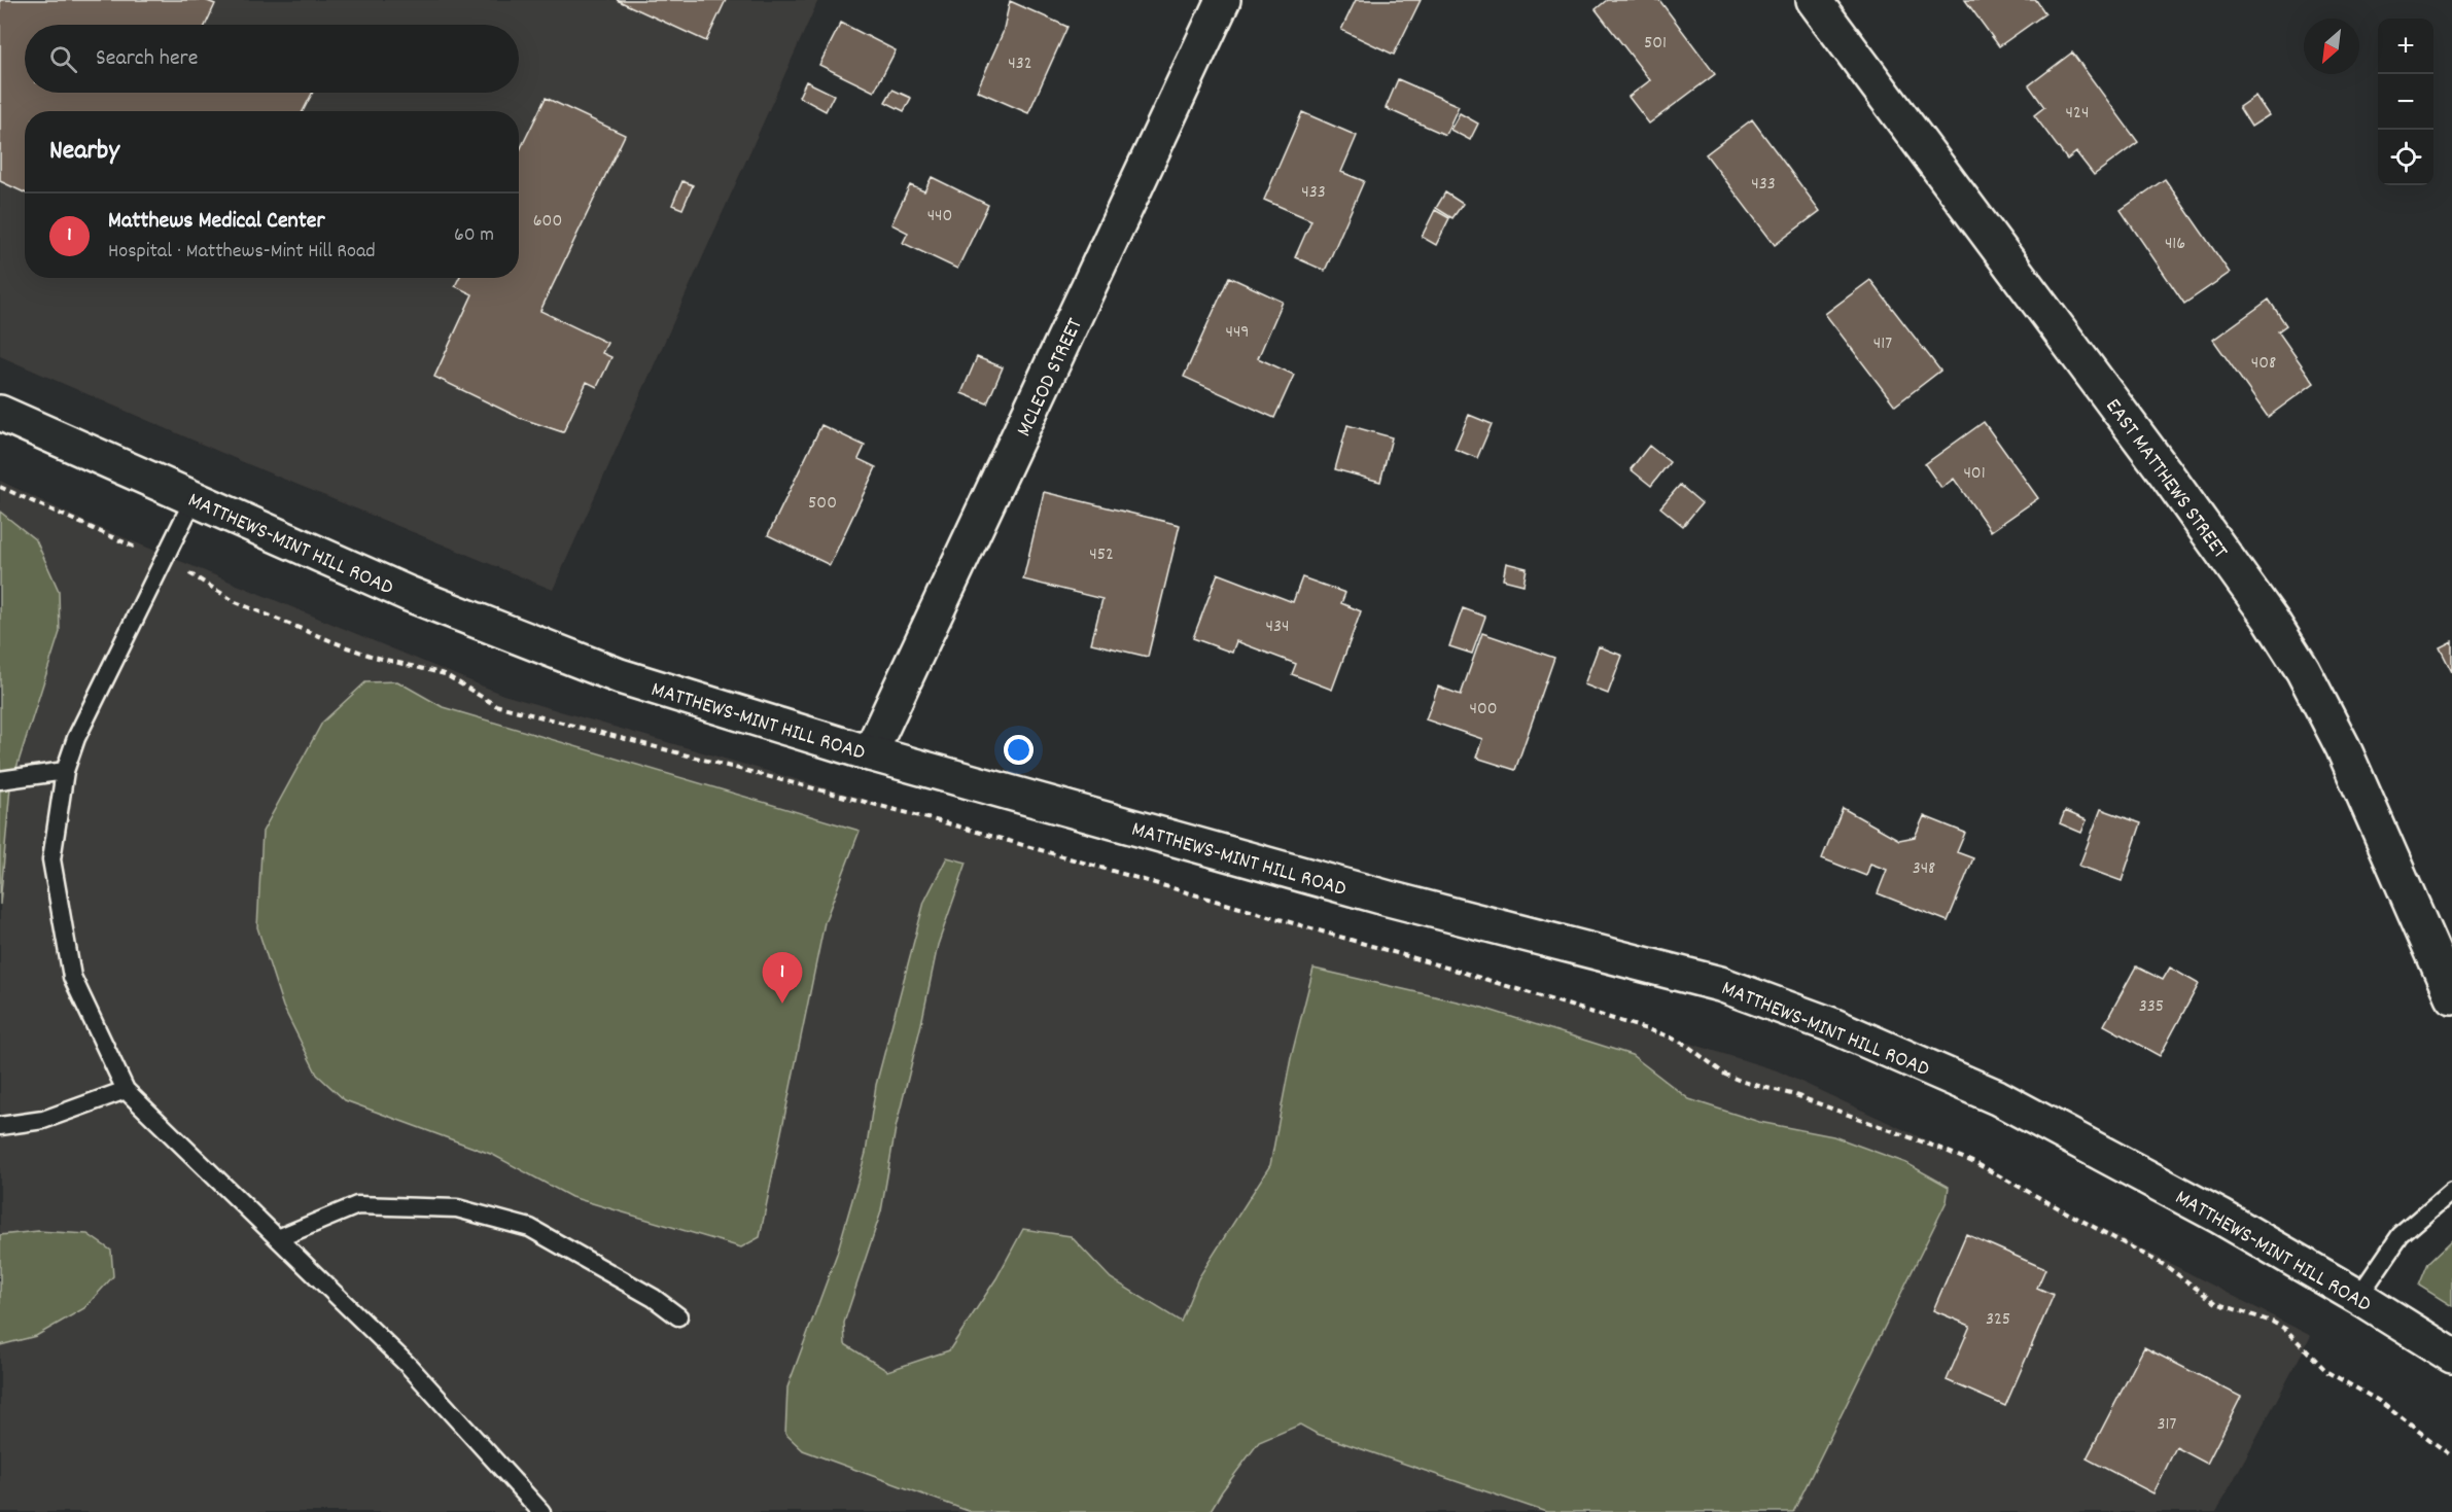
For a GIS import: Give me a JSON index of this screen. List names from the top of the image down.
{
  "streets": {
    "main road": ["MCLEOD STREET", "EAST MATTHEWS STREET", "MATTHEWS-MINT HILL ROAD"]
  },
  "crossings": [
    ["MCLEOD STREET", "MATTHEWS-MINT HILL ROAD"]
  ],
  "house_numbers": [
    "501",
    "432",
    "424",
    "433",
    "433",
    "440",
    "600",
    "416",
    "449",
    "417",
    "408",
    "401",
    "500",
    "452",
    "434",
    "400",
    "348",
    "335",
    "325",
    "317"
  ],
  "north": "bottom left",
  "page": {
    "map_buttons": ["+", "−"],
    "search": "Search here",
    "heading": "Nearby",
    "list": [
      {
        "mark": "1",
        "name": "Matthews Medical Center",
        "note": "Hospital · Matthews-Mint Hill Road",
        "value": "60 m"
      }
    ],
    "pins": "1"
  }
}
